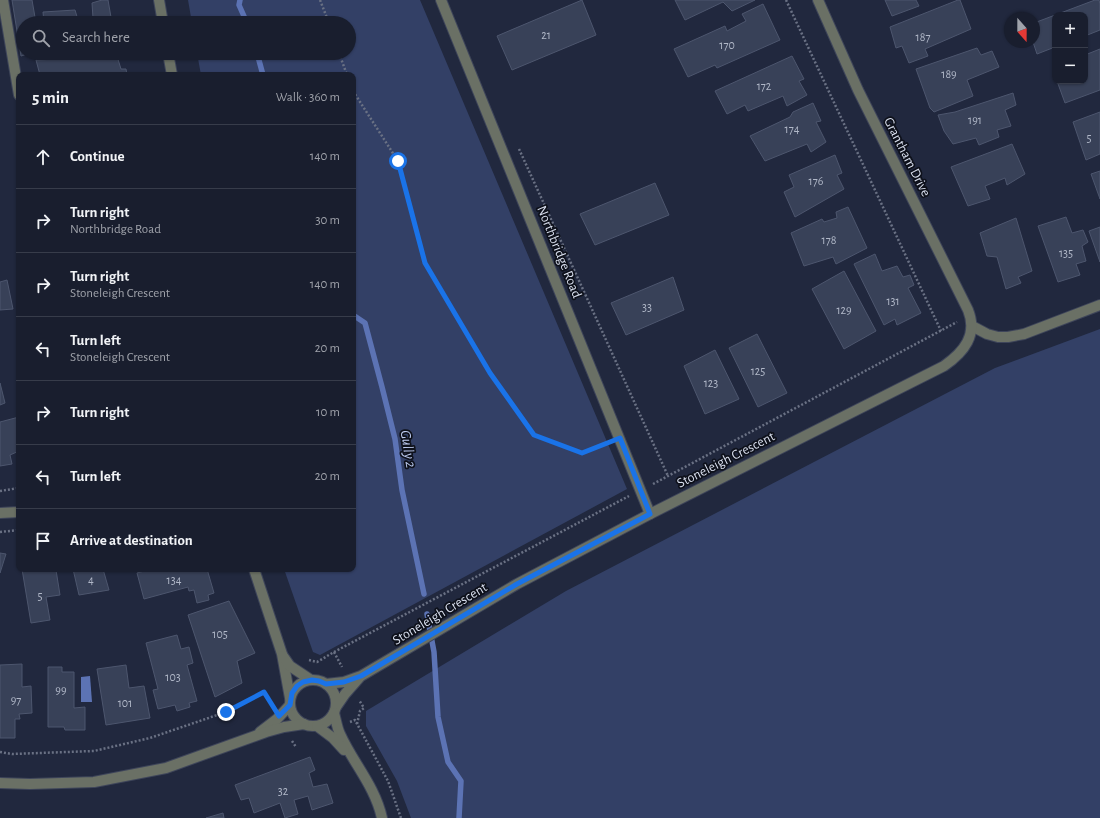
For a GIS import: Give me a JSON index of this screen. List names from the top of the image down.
{
  "streets": {
    "street": ["Grantham Drive", "Northbridge Road", "Stoneleigh Crescent"]
  },
  "crossings": [
    ["Grantham Drive", "Stoneleigh Crescent"],
    ["Northbridge Road", "Stoneleigh Crescent"]
  ],
  "water": ["Gully 2"],
  "house_numbers": [
    "21",
    "187",
    "170",
    "189",
    "172",
    "191",
    "174",
    "5",
    "176",
    "178",
    "135",
    "131",
    "33",
    "129",
    "125",
    "123",
    "4",
    "134",
    "5",
    "105",
    "103",
    "99",
    "97",
    "101",
    "32"
  ],
  "north": "bottom",
  "page": {
    "map_buttons": ["+", "−"],
    "search": "Search here",
    "heading": ["5 min", "Walk · 360 m"],
    "list": [
      ["Continue", "140 m"],
      ["Turn right", "Northbridge Road", "30 m"],
      ["Turn right", "Stoneleigh Crescent", "140 m"],
      ["Turn left", "Stoneleigh Crescent", "20 m"],
      ["Turn right", "10 m"],
      ["Turn left", "20 m"],
      "Arrive at destination"
    ]
  }
}
